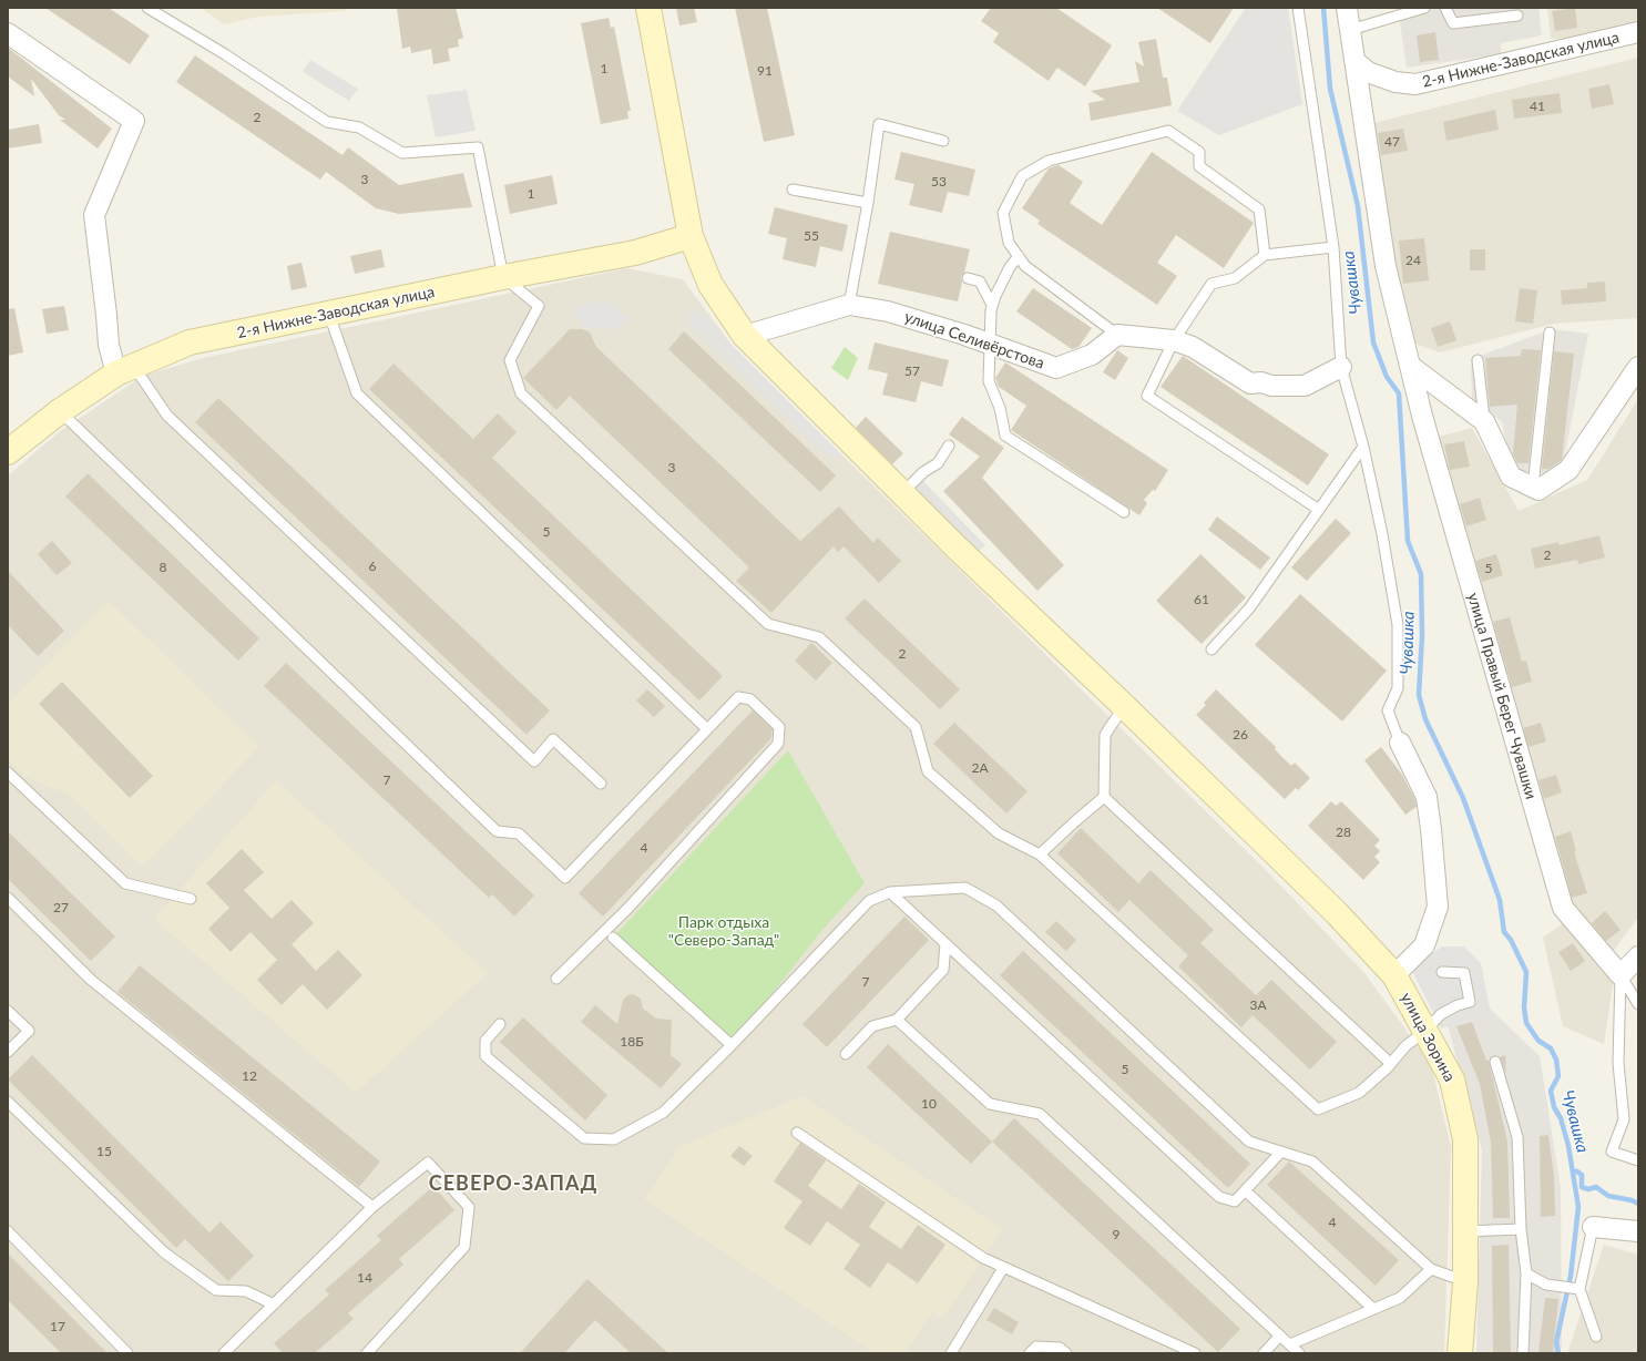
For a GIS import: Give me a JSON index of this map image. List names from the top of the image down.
{
  "streets": {
    "main road": ["2-я Нижне-Заводская улица", "улица Зорина"],
    "street": ["улица Селивёрстова", "улица Правый Берег Чувашки"]
  },
  "crossings": [
    ["2-я Нижне-Заводская улица", "улица Правый Берег Чувашки"]
  ],
  "districts": ["СЕВЕРО-ЗАПАД"],
  "water": ["Чувашка"],
  "parks": ["Парк отдыха \"Северо-Запад\""],
  "house_numbers": [
    "1",
    "91",
    "41",
    "2",
    "47",
    "3",
    "53",
    "1",
    "55",
    "24",
    "57",
    "3",
    "5",
    "2",
    "6",
    "8",
    "5",
    "61",
    "2",
    "26",
    "2А",
    "7",
    "28",
    "4",
    "27",
    "7",
    "3А",
    "18Б",
    "5",
    "12",
    "10",
    "15",
    "4",
    "9",
    "14",
    "17"
  ]
}
